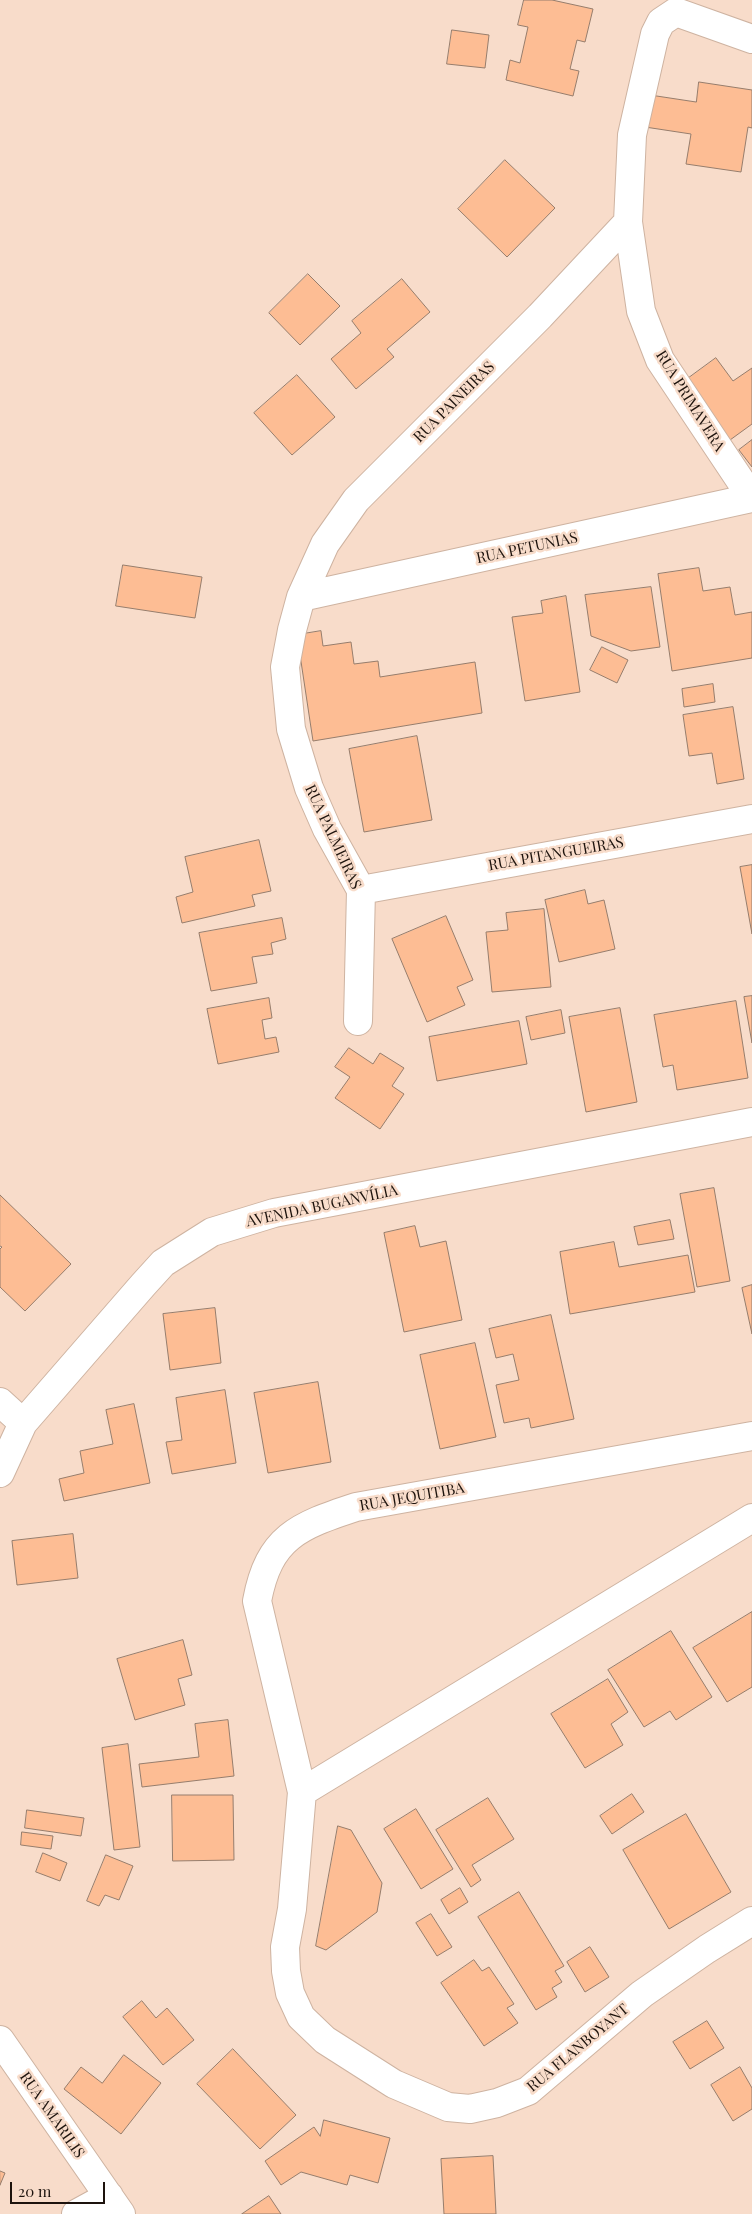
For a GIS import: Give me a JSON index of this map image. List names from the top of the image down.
{
  "streets": {
    "street": [
      "RUA PRIMAVERA",
      "RUA PAINEIRAS",
      "RUA PETUNIAS",
      "RUA PALMEIRAS",
      "RUA PITANGUEIRAS",
      "AVENIDA BUGANVÍLIA",
      "RUA JEQUITIBA",
      "RUA FLANBOYANT",
      "RUA AMARILIS"
    ]
  },
  "crossings": [
    ["RUA PRIMAVERA", "RUA PAINEIRAS"],
    ["RUA PRIMAVERA", "RUA PETUNIAS"],
    ["RUA PAINEIRAS", "RUA PETUNIAS"],
    ["RUA PAINEIRAS", "RUA PALMEIRAS"],
    ["RUA PETUNIAS", "RUA PALMEIRAS"],
    ["RUA PALMEIRAS", "RUA PITANGUEIRAS"],
    ["RUA JEQUITIBA", "RUA FLANBOYANT"]
  ],
  "scale_bar": "20 m"
}
